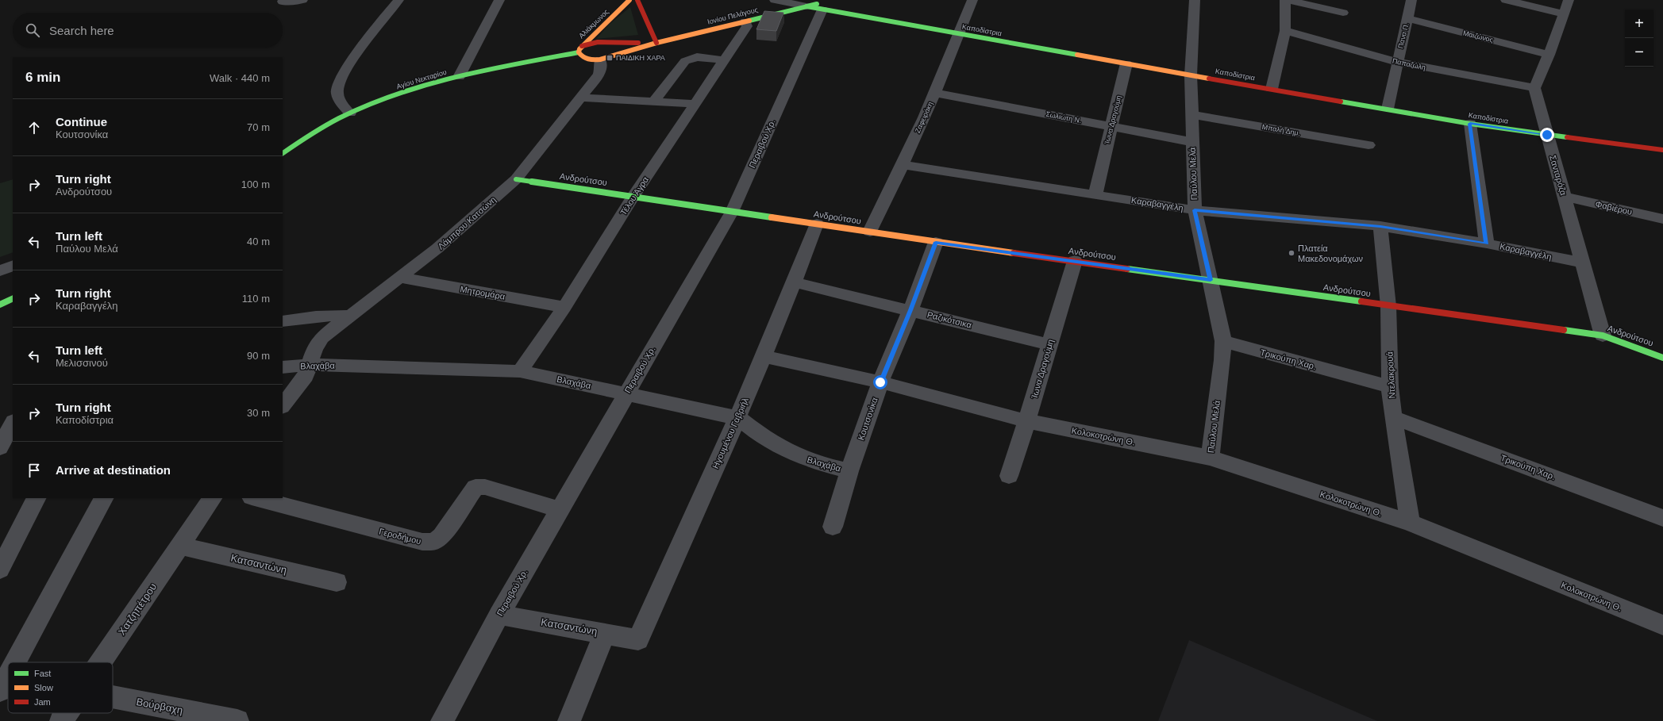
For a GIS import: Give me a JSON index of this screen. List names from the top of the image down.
{
  "streets": {
    "street": [
      "Ιονίου Πελάγους",
      "Αλιάκμωνος",
      "Καποδίστρια",
      "Πανα Π.",
      "Μαιζώνος",
      "Παπαζώλη",
      "Αγίου Νεκταρίου",
      "Ζαφειράκη",
      "Σωλιώτη Ν.",
      "Ίωνα Δραγούμη",
      "Μπαλή Δημ.",
      "Περαιβού Χρ.",
      "Παύλου Μελά",
      "Σανταρόζα",
      "Ανδρούτσου",
      "Τέλου Άγρα",
      "Καραβαγγέλη",
      "Φαβιέρου",
      "Λάμπρου Κατσώνη",
      "Μητρομάρα",
      "Ραζικότσικα",
      "Τρικούπη Χαρ.",
      "Βλαχάβα",
      "Ντελακρουά",
      "Κουτσονίκα",
      "Ηγουμένου Γαβριήλ",
      "Κολοκοτρώνη Θ.",
      "Γεροδήμου",
      "Κατσαντώνη",
      "Χατζηπέτρου",
      "Βούρβαχη"
    ]
  },
  "crossings": [
    ["Ιονίου Πελάγους", "Καποδίστρια"],
    ["Ιονίου Πελάγους", "Αγίου Νεκταρίου"],
    ["Ιονίου Πελάγους", "Περαιβού Χρ."],
    ["Ιονίου Πελάγους", "Τέλου Άγρα"],
    ["Αλιάκμωνος", "Αγίου Νεκταρίου"],
    ["Καποδίστρια", "Πανα Π."],
    ["Καποδίστρια", "Ζαφειράκη"],
    ["Καποδίστρια", "Ίωνα Δραγούμη"],
    ["Καποδίστρια", "Περαιβού Χρ."],
    ["Καποδίστρια", "Παύλου Μελά"],
    ["Καποδίστρια", "Σανταρόζα"],
    ["Πανα Π.", "Μαιζώνος"],
    ["Πανα Π.", "Παπαζώλη"],
    ["Παπαζώλη", "Σανταρόζα"],
    ["Ζαφειράκη", "Σωλιώτη Ν."],
    ["Ζαφειράκη", "Ανδρούτσου"],
    ["Ζαφειράκη", "Καραβαγγέλη"],
    ["Σωλιώτη Ν.", "Ίωνα Δραγούμη"],
    ["Σωλιώτη Ν.", "Παύλου Μελά"],
    ["Ίωνα Δραγούμη", "Ανδρούτσου"],
    ["Ίωνα Δραγούμη", "Καραβαγγέλη"],
    ["Ίωνα Δραγούμη", "Ραζικότσικα"],
    ["Ίωνα Δραγούμη", "Κολοκοτρώνη Θ."],
    ["Μπαλή Δημ.", "Παύλου Μελά"],
    ["Περαιβού Χρ.", "Ανδρούτσου"],
    ["Περαιβού Χρ.", "Βλαχάβα"],
    ["Περαιβού Χρ.", "Γεροδήμου"],
    ["Περαιβού Χρ.", "Κατσαντώνη"],
    ["Παύλου Μελά", "Ανδρούτσου"],
    ["Παύλου Μελά", "Καραβαγγέλη"],
    ["Παύλου Μελά", "Τρικούπη Χαρ."],
    ["Παύλου Μελά", "Κολοκοτρώνη Θ."],
    ["Σανταρόζα", "Ανδρούτσου"],
    ["Σανταρόζα", "Καραβαγγέλη"],
    ["Σανταρόζα", "Φαβιέρου"],
    ["Ανδρούτσου", "Τέλου Άγρα"],
    ["Ανδρούτσου", "Λάμπρου Κατσώνη"],
    ["Ανδρούτσου", "Ντελακρουά"],
    ["Ανδρούτσου", "Κουτσονίκα"],
    ["Ανδρούτσου", "Ηγουμένου Γαβριήλ"],
    ["Τέλου Άγρα", "Μητρομάρα"],
    ["Τέλου Άγρα", "Βλαχάβα"],
    ["Καραβαγγέλη", "Ντελακρουά"],
    ["Λάμπρου Κατσώνη", "Μητρομάρα"],
    ["Λάμπρου Κατσώνη", "Βλαχάβα"],
    ["Ραζικότσικα", "Κουτσονίκα"],
    ["Ραζικότσικα", "Ηγουμένου Γαβριήλ"],
    ["Τρικούπη Χαρ.", "Ντελακρουά"],
    ["Βλαχάβα", "Κουτσονίκα"],
    ["Βλαχάβα", "Ηγουμένου Γαβριήλ"],
    ["Ντελακρουά", "Κολοκοτρώνη Θ."],
    ["Κουτσονίκα", "Κολοκοτρώνη Θ."],
    ["Ηγουμένου Γαβριήλ", "Κολοκοτρώνη Θ."],
    ["Ηγουμένου Γαβριήλ", "Κατσαντώνη"],
    ["Κατσαντώνη", "Χατζηπέτρου"]
  ],
  "places": {
    "transit": ["ΠΑΙΔΙΚΗ ΧΑΡΑ"],
    "other": ["Πλατεία Μακεδονομάχων"]
  },
  "legend": ["Fast", "Slow", "Jam"],
  "page": {
    "map_buttons": ["+", "−"],
    "search": "Search here",
    "heading": ["6 min", "Walk · 440 m"],
    "list": [
      ["Continue", "Κουτσονίκα", "70 m"],
      ["Turn right", "Ανδρούτσου", "100 m"],
      ["Turn left", "Παύλου Μελά", "40 m"],
      ["Turn right", "Καραβαγγέλη", "110 m"],
      ["Turn left", "Μελισσινού", "90 m"],
      ["Turn right", "Καποδίστρια", "30 m"],
      "Arrive at destination"
    ]
  }
}
